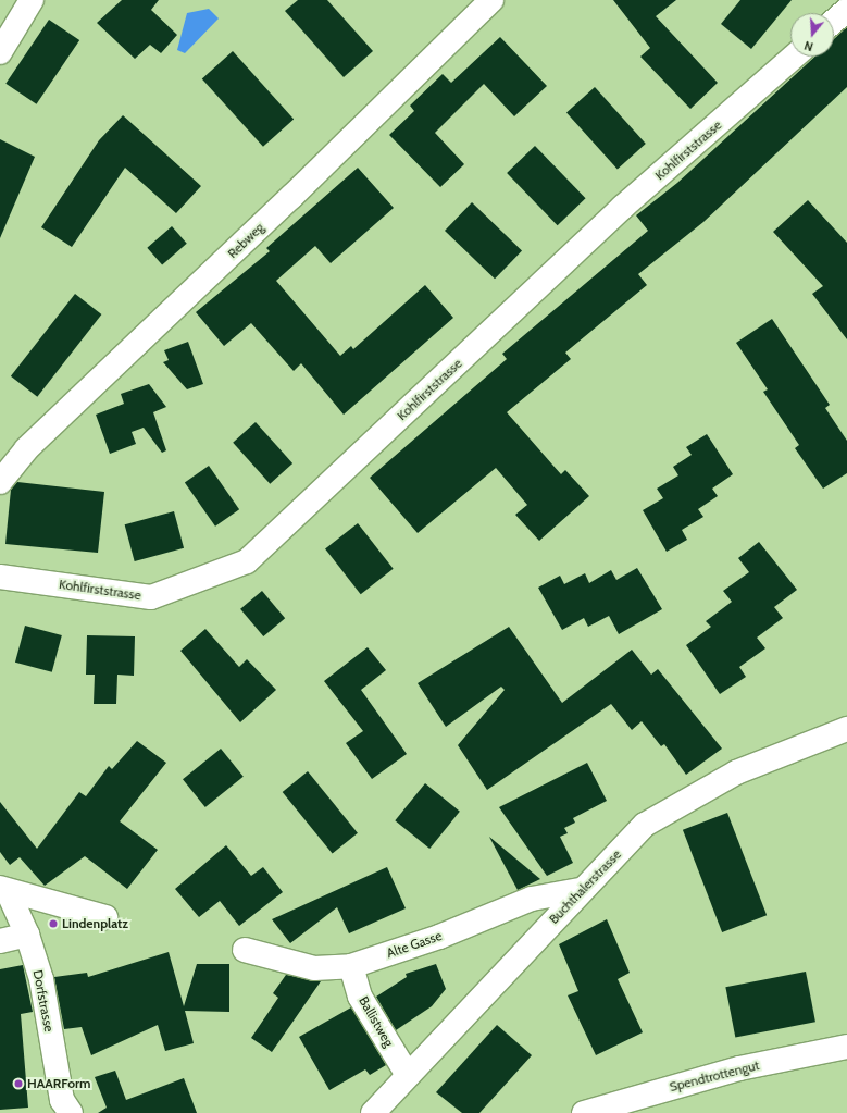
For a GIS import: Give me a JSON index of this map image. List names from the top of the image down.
{
  "streets": {
    "street": [
      "Kohlfirststrasse",
      "Rebweg",
      "Buchthalerstrasse",
      "Alte Gasse",
      "Dorfstrasse",
      "Ballistweg",
      "Spendtrottengut"
    ]
  },
  "crossings": [
    ["Buchthalerstrasse", "Alte Gasse"],
    ["Buchthalerstrasse", "Ballistweg"],
    ["Alte Gasse", "Ballistweg"]
  ],
  "places": ["Lindenplatz", "HAARForm"],
  "north": "bottom"
}
